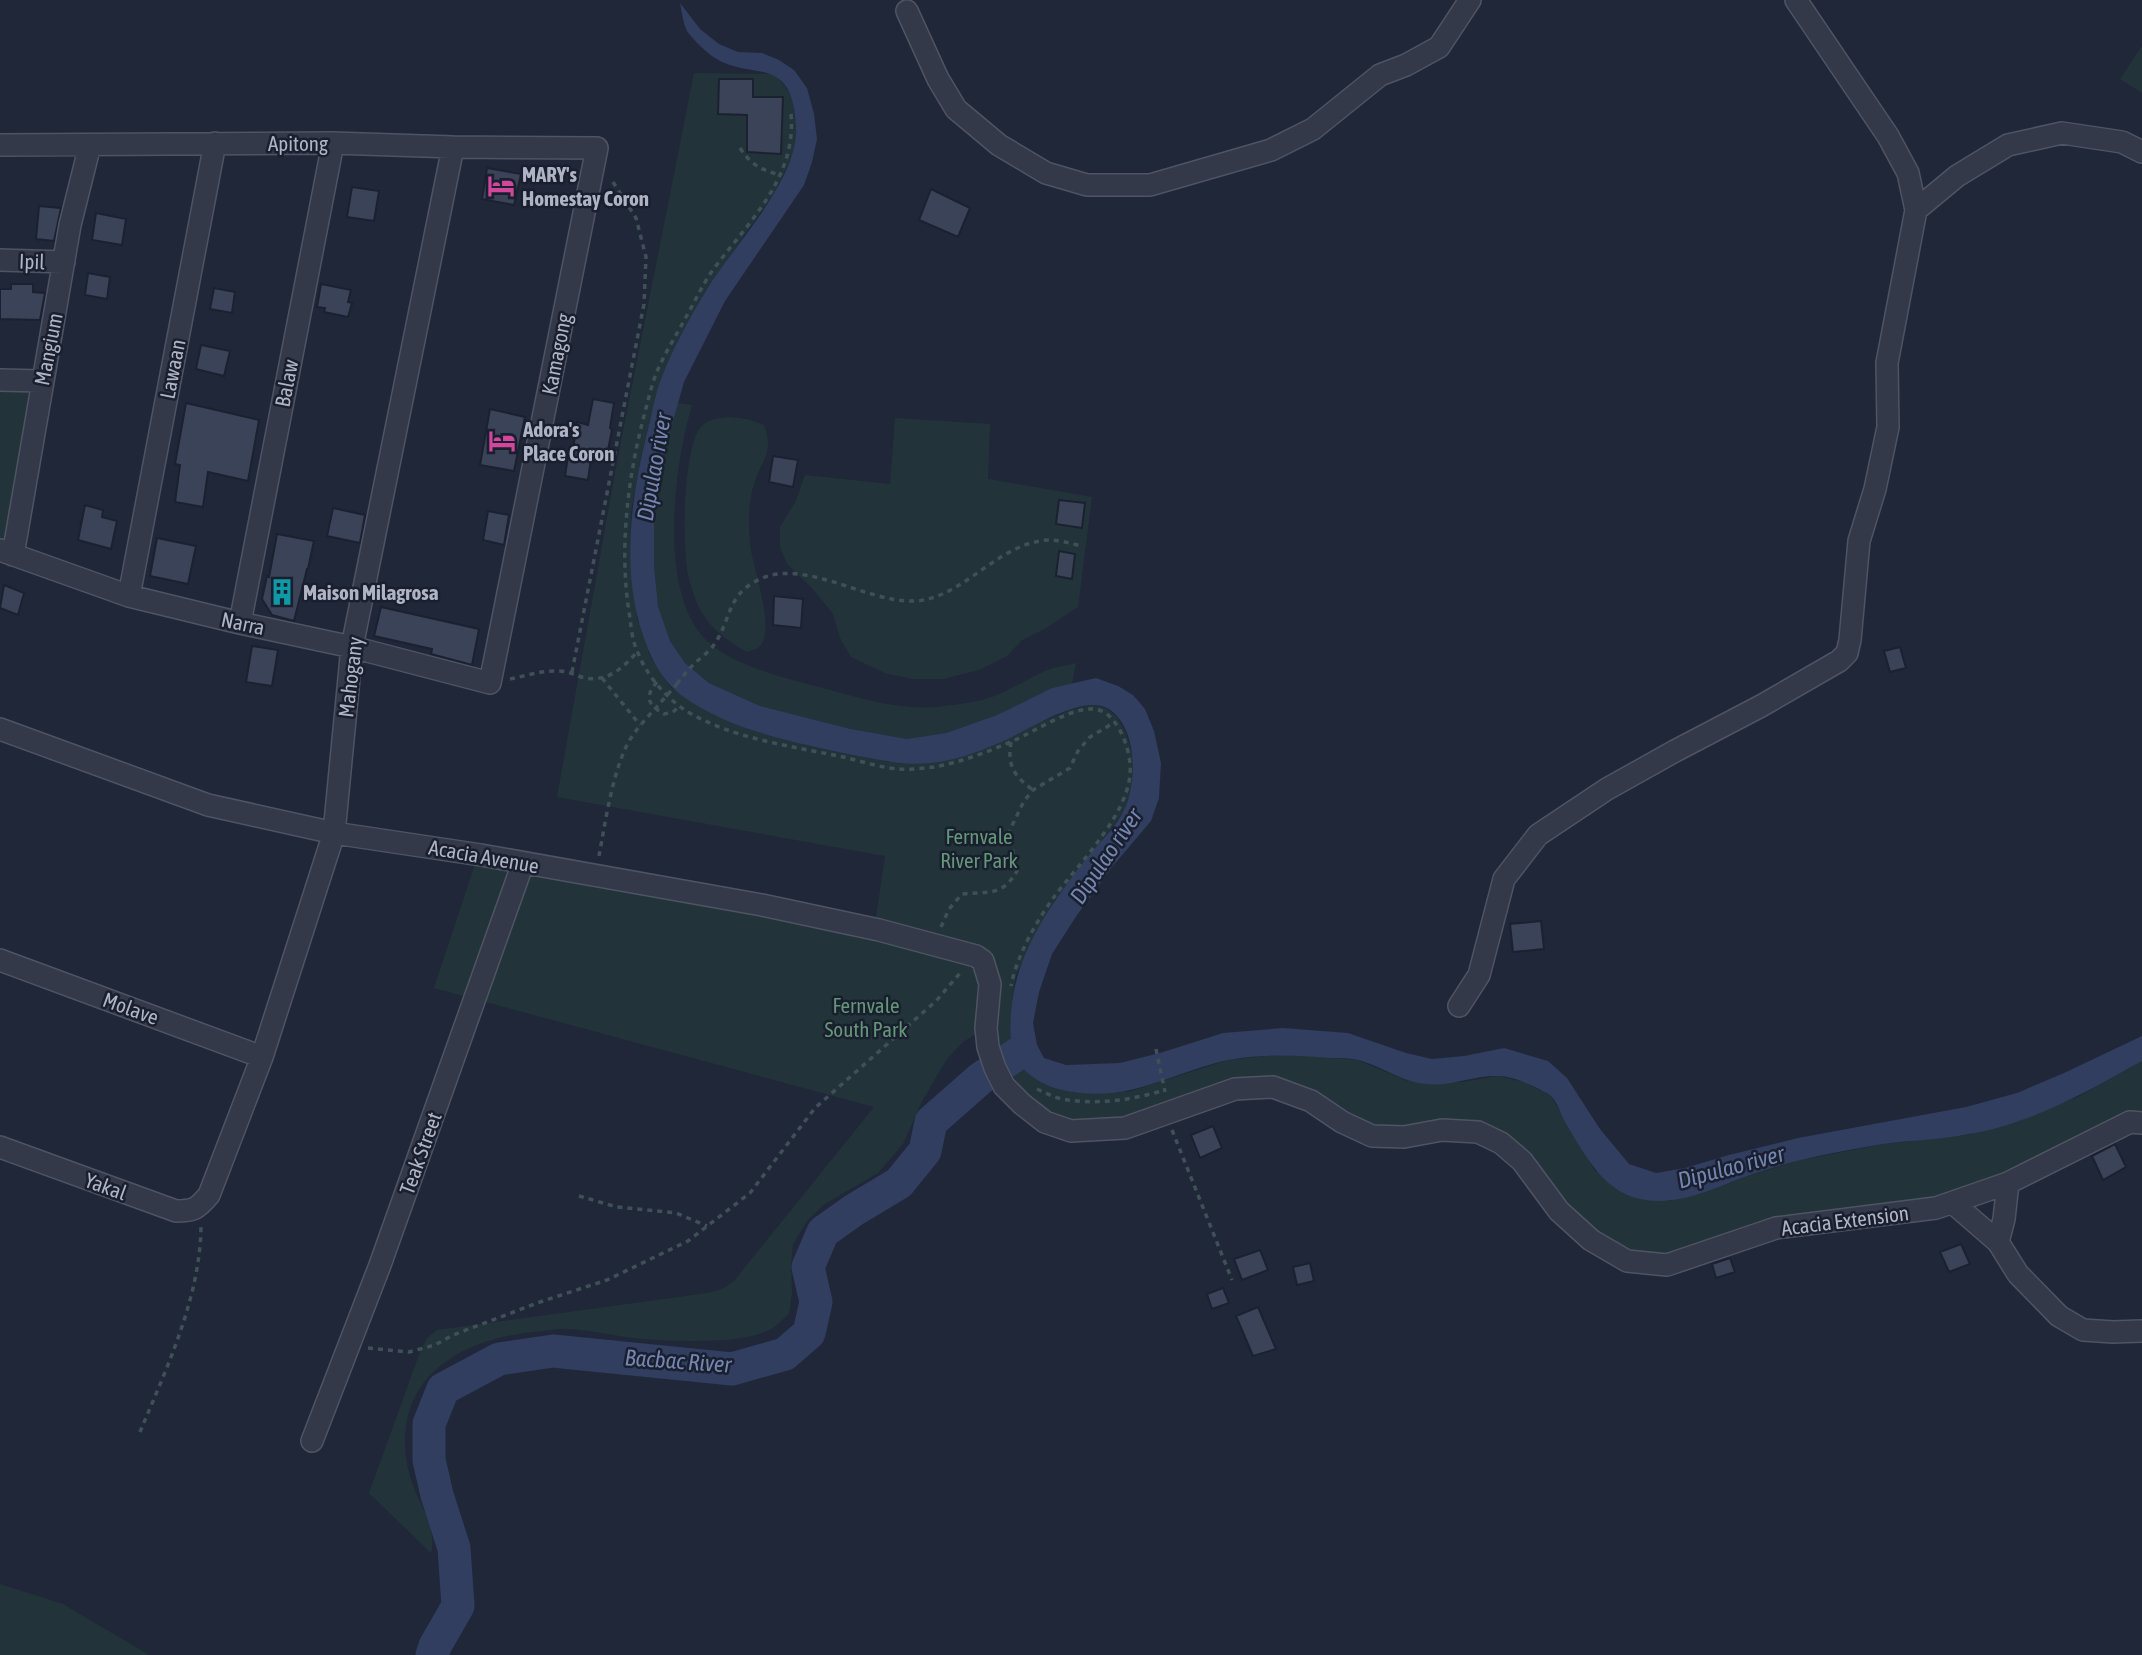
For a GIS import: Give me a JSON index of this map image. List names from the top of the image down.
{
  "streets": {
    "street": [
      "Apitong",
      "Ipil",
      "Mangium",
      "Kamagong",
      "Lawaan",
      "Balaw",
      "Narra",
      "Mahogany",
      "Acacia Avenue",
      "Molave",
      "Teak Street",
      "Yakal",
      "Acacia Extension"
    ]
  },
  "crossings": [
    ["Apitong", "Mangium"],
    ["Apitong", "Kamagong"],
    ["Apitong", "Lawaan"],
    ["Apitong", "Balaw"],
    ["Apitong", "Mahogany"],
    ["Ipil", "Mangium"],
    ["Mangium", "Narra"],
    ["Kamagong", "Narra"],
    ["Lawaan", "Narra"],
    ["Balaw", "Narra"],
    ["Narra", "Mahogany"],
    ["Mahogany", "Acacia Avenue"],
    ["Mahogany", "Molave"],
    ["Mahogany", "Yakal"],
    ["Acacia Avenue", "Teak Street"],
    ["Acacia Avenue", "Acacia Extension"]
  ],
  "water": ["Dipulao river", "Bacbac River"],
  "parks": ["Fernvale River Park", "Fernvale South Park"],
  "places": {
    "hotel": ["MARY's Homestay Coron", "Adora's Place Coron"],
    "building": ["Maison Milagrosa"]
  }
}
